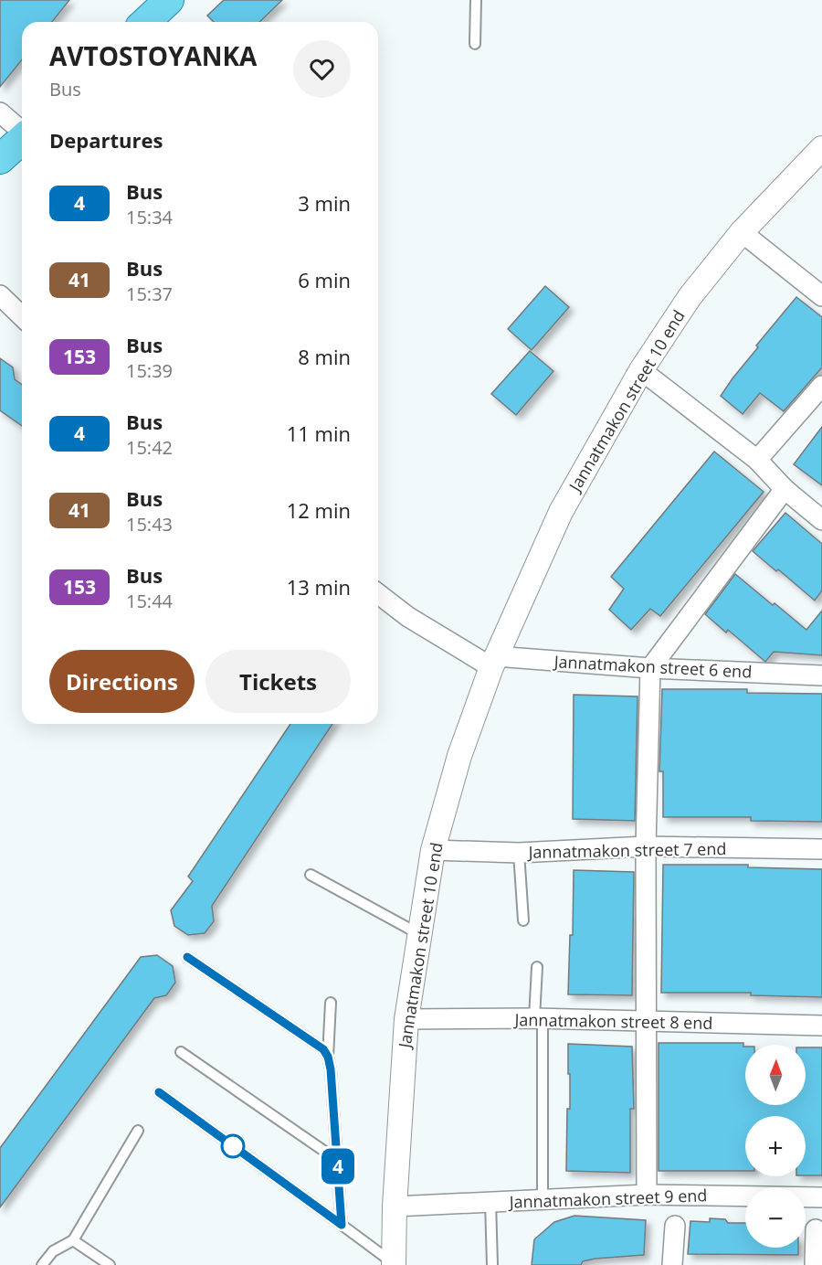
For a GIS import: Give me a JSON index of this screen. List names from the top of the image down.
{
  "streets": {
    "street": [
      "Jannatmakon street 10 end",
      "Jannatmakon street 6 end",
      "Jannatmakon street 7 end",
      "Jannatmakon street 8 end",
      "Jannatmakon street 9 end"
    ]
  },
  "crossings": [
    ["Jannatmakon street 10 end", "Jannatmakon street 6 end"],
    ["Jannatmakon street 10 end", "Jannatmakon street 7 end"],
    ["Jannatmakon street 10 end", "Jannatmakon street 8 end"],
    ["Jannatmakon street 10 end", "Jannatmakon street 9 end"]
  ],
  "lines": ["bus line 4"],
  "north": "top",
  "page": {
    "on_map": "4",
    "heading": [
      ["AVTOSTOYANKA", "Bus"],
      "Departures"
    ],
    "list": [
      {
        "mark": "4",
        "name": "Bus",
        "note": "15:34",
        "value": "3 min"
      },
      {
        "mark": "41",
        "name": "Bus",
        "note": "15:37",
        "value": "6 min"
      },
      {
        "mark": "153",
        "name": "Bus",
        "note": "15:39",
        "value": "8 min"
      },
      {
        "mark": "4",
        "name": "Bus",
        "note": "15:42",
        "value": "11 min"
      },
      {
        "mark": "41",
        "name": "Bus",
        "note": "15:43",
        "value": "12 min"
      },
      {
        "mark": "153",
        "name": "Bus",
        "note": "15:44",
        "value": "13 min"
      }
    ],
    "buttons": ["Directions", "Tickets"],
    "map_buttons": ["+", "−"]
  }
}
